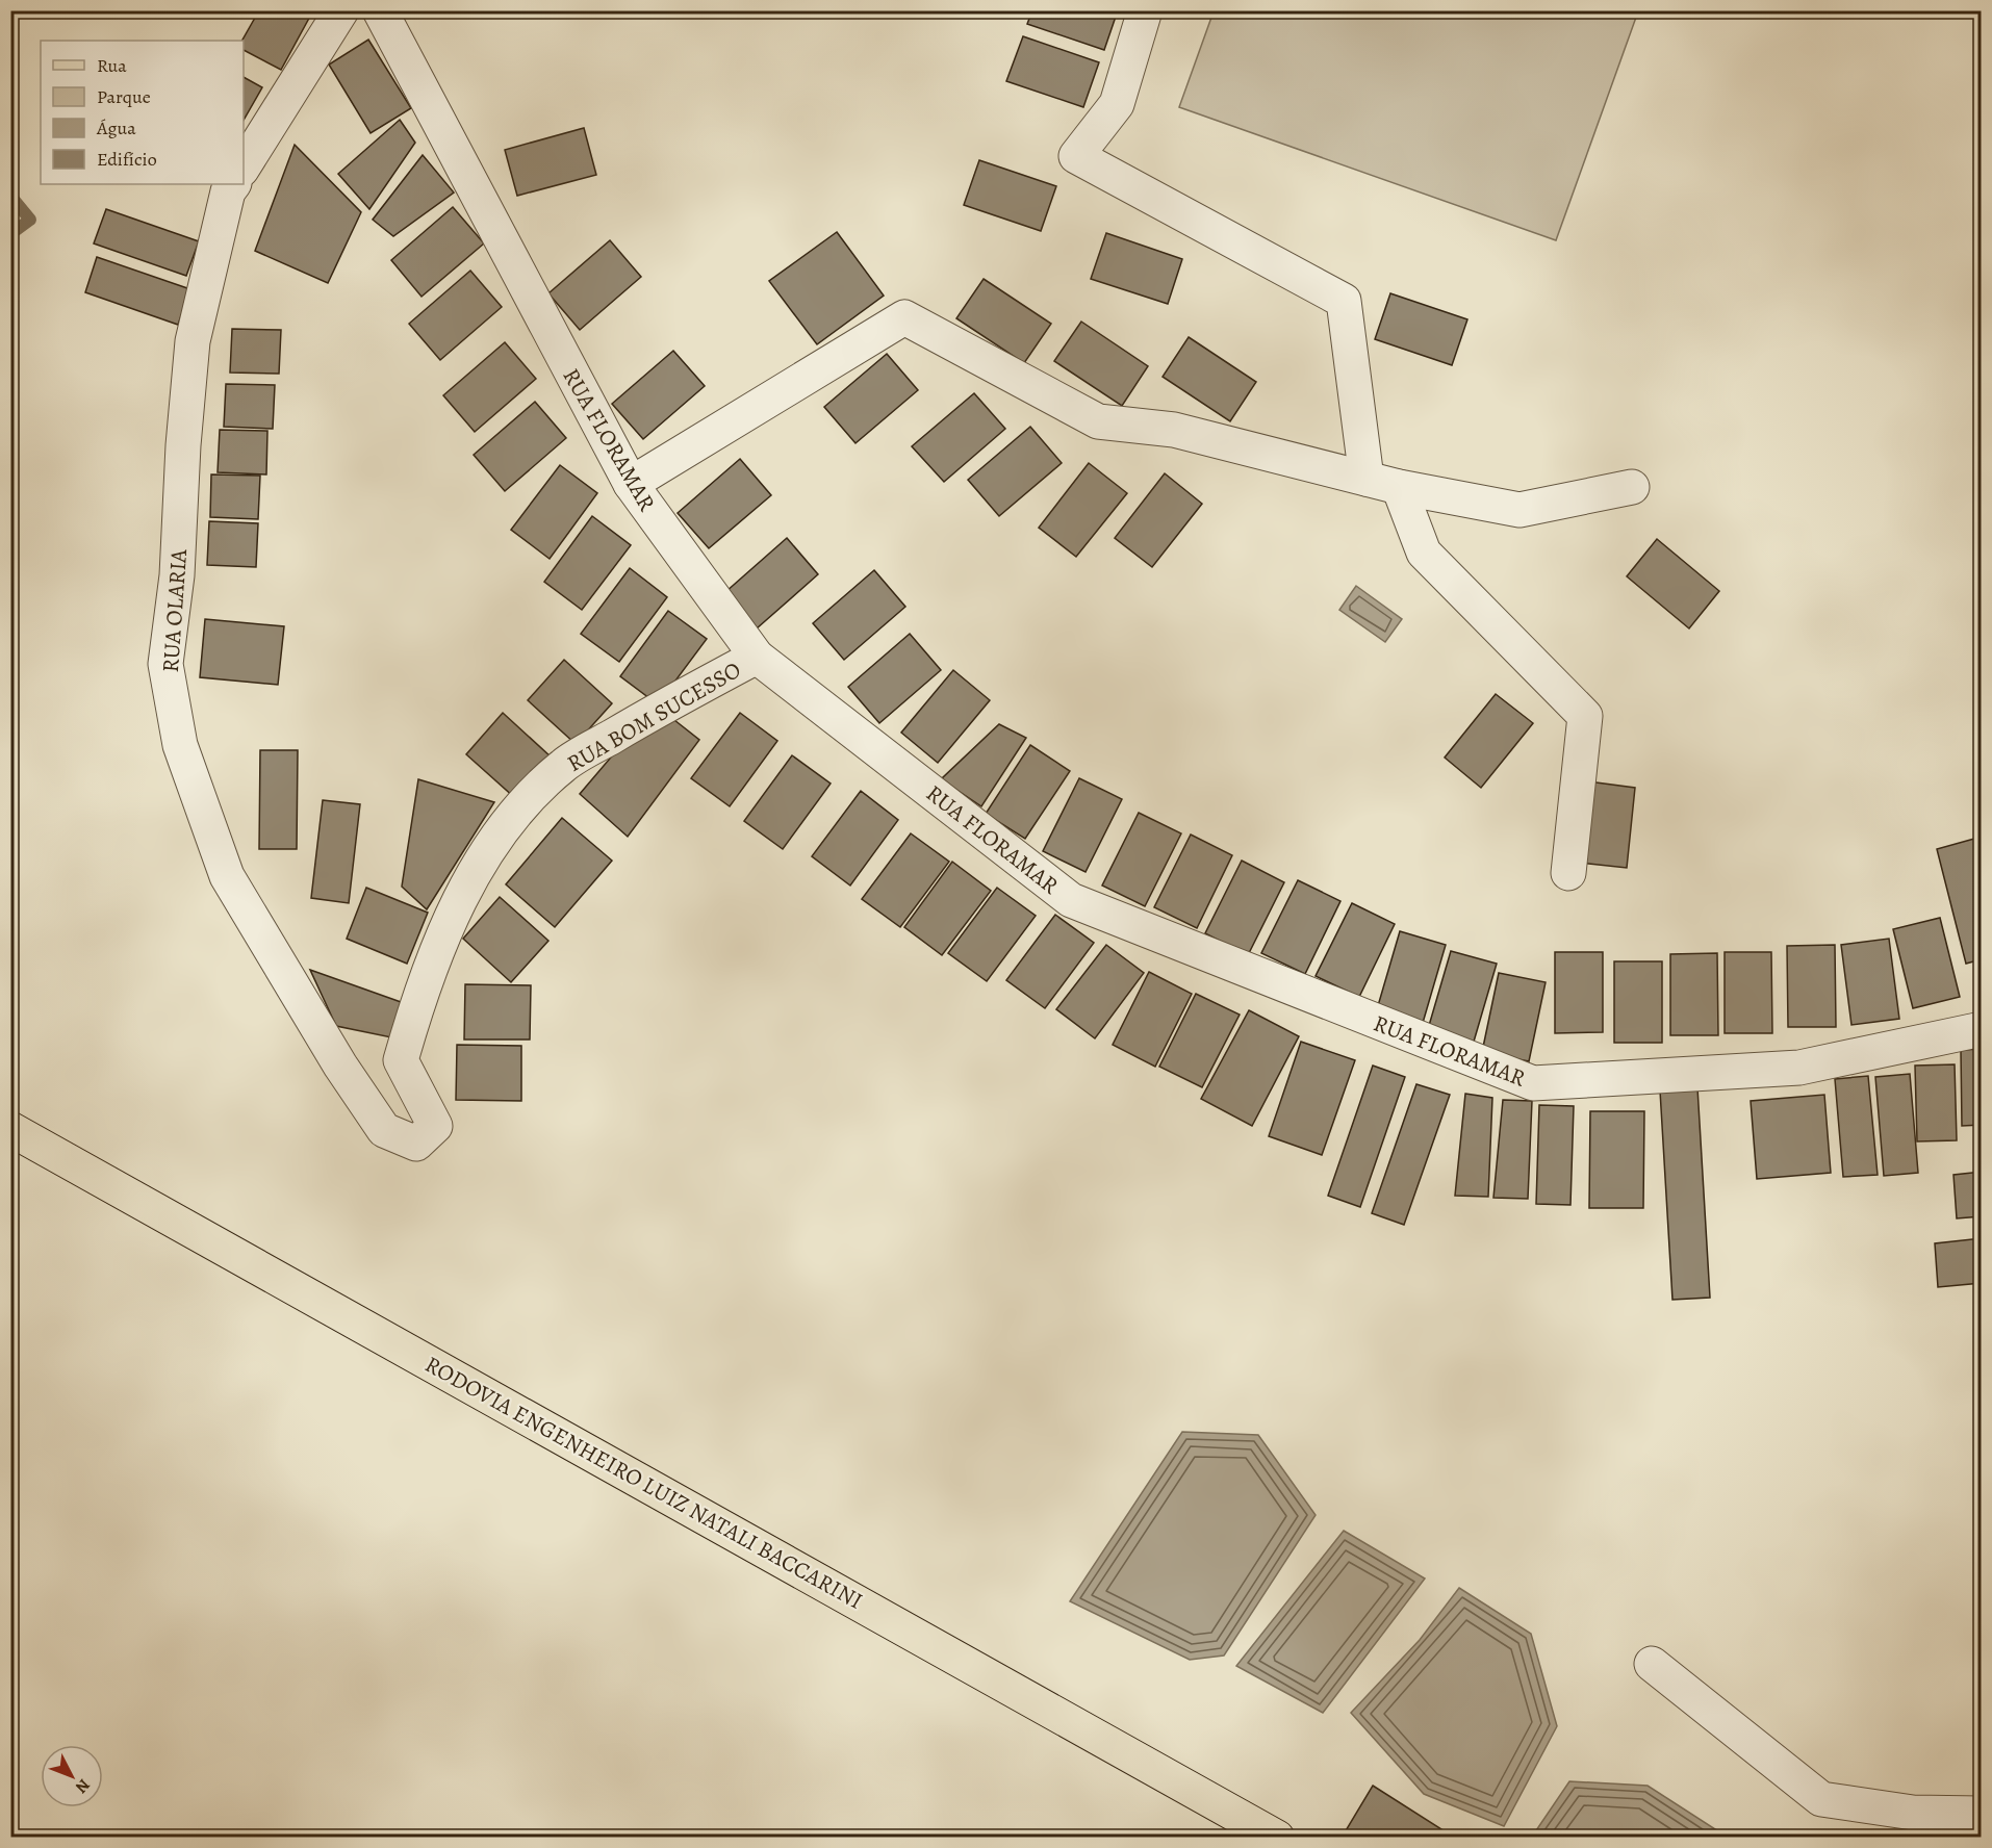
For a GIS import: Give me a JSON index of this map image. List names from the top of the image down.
{
  "streets": {
    "main road": ["RODOVIA ENGENHEIRO LUIZ NATALI BACCARINI"],
    "street": ["RUA FLORAMAR", "RUA OLARIA", "RUA BOM SUCESSO"]
  },
  "crossings": [
    ["RUA FLORAMAR", "RUA BOM SUCESSO"],
    ["RUA OLARIA", "RUA BOM SUCESSO"]
  ],
  "legend": [
    "Rua",
    "Parque",
    "Água",
    "Edifício"
  ],
  "north": "bottom right"
}
